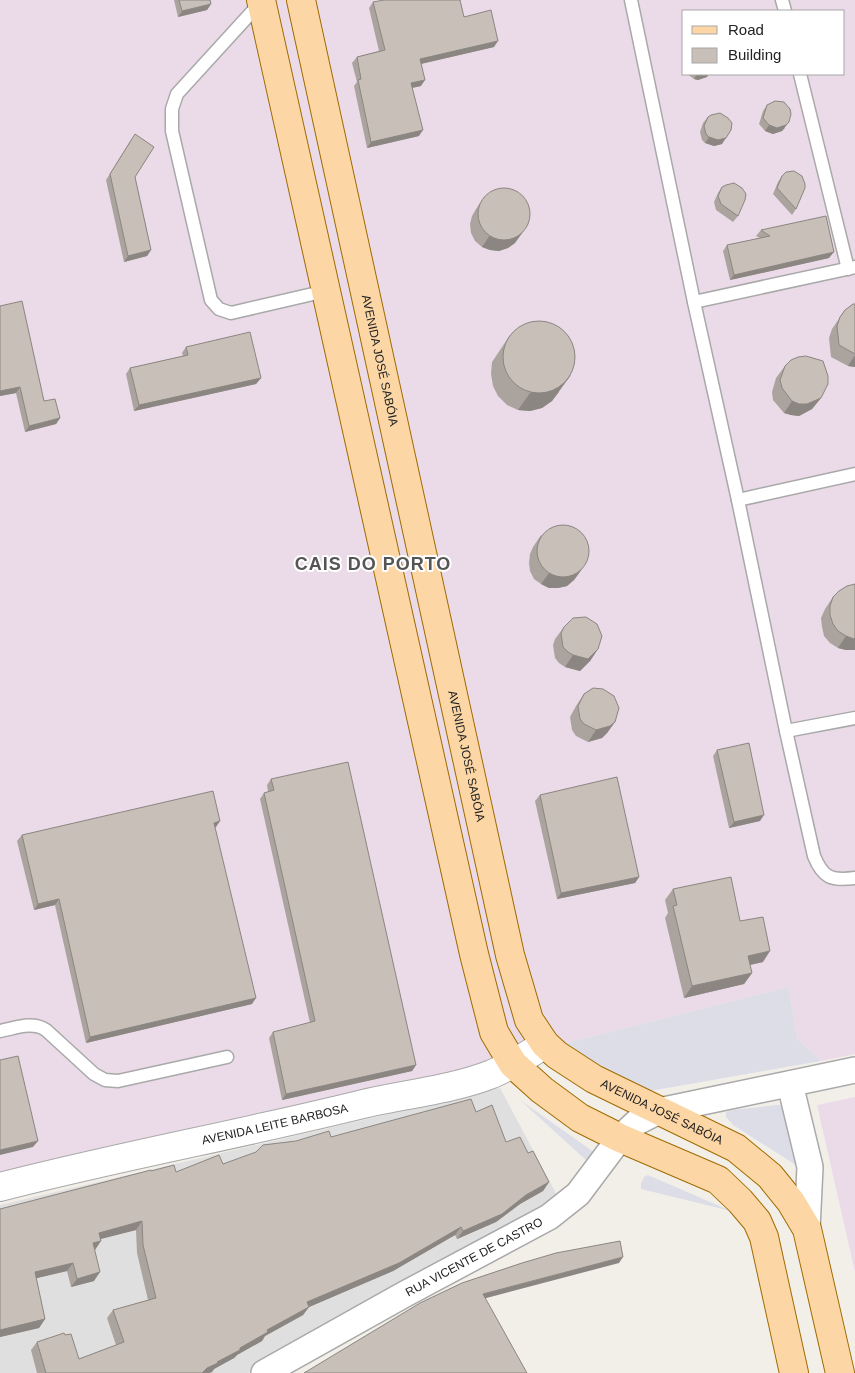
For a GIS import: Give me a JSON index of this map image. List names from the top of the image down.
{
  "streets": {
    "main road": ["AVENIDA JOSÉ SABÓIA"],
    "street": ["AVENIDA LEITE BARBOSA", "RUA VICENTE DE CASTRO"]
  },
  "crossings": [
    ["AVENIDA JOSÉ SABÓIA", "AVENIDA LEITE BARBOSA"],
    ["AVENIDA JOSÉ SABÓIA", "RUA VICENTE DE CASTRO"]
  ],
  "districts": ["CAIS DO PORTO"],
  "legend": ["Road", "Building"]
}
